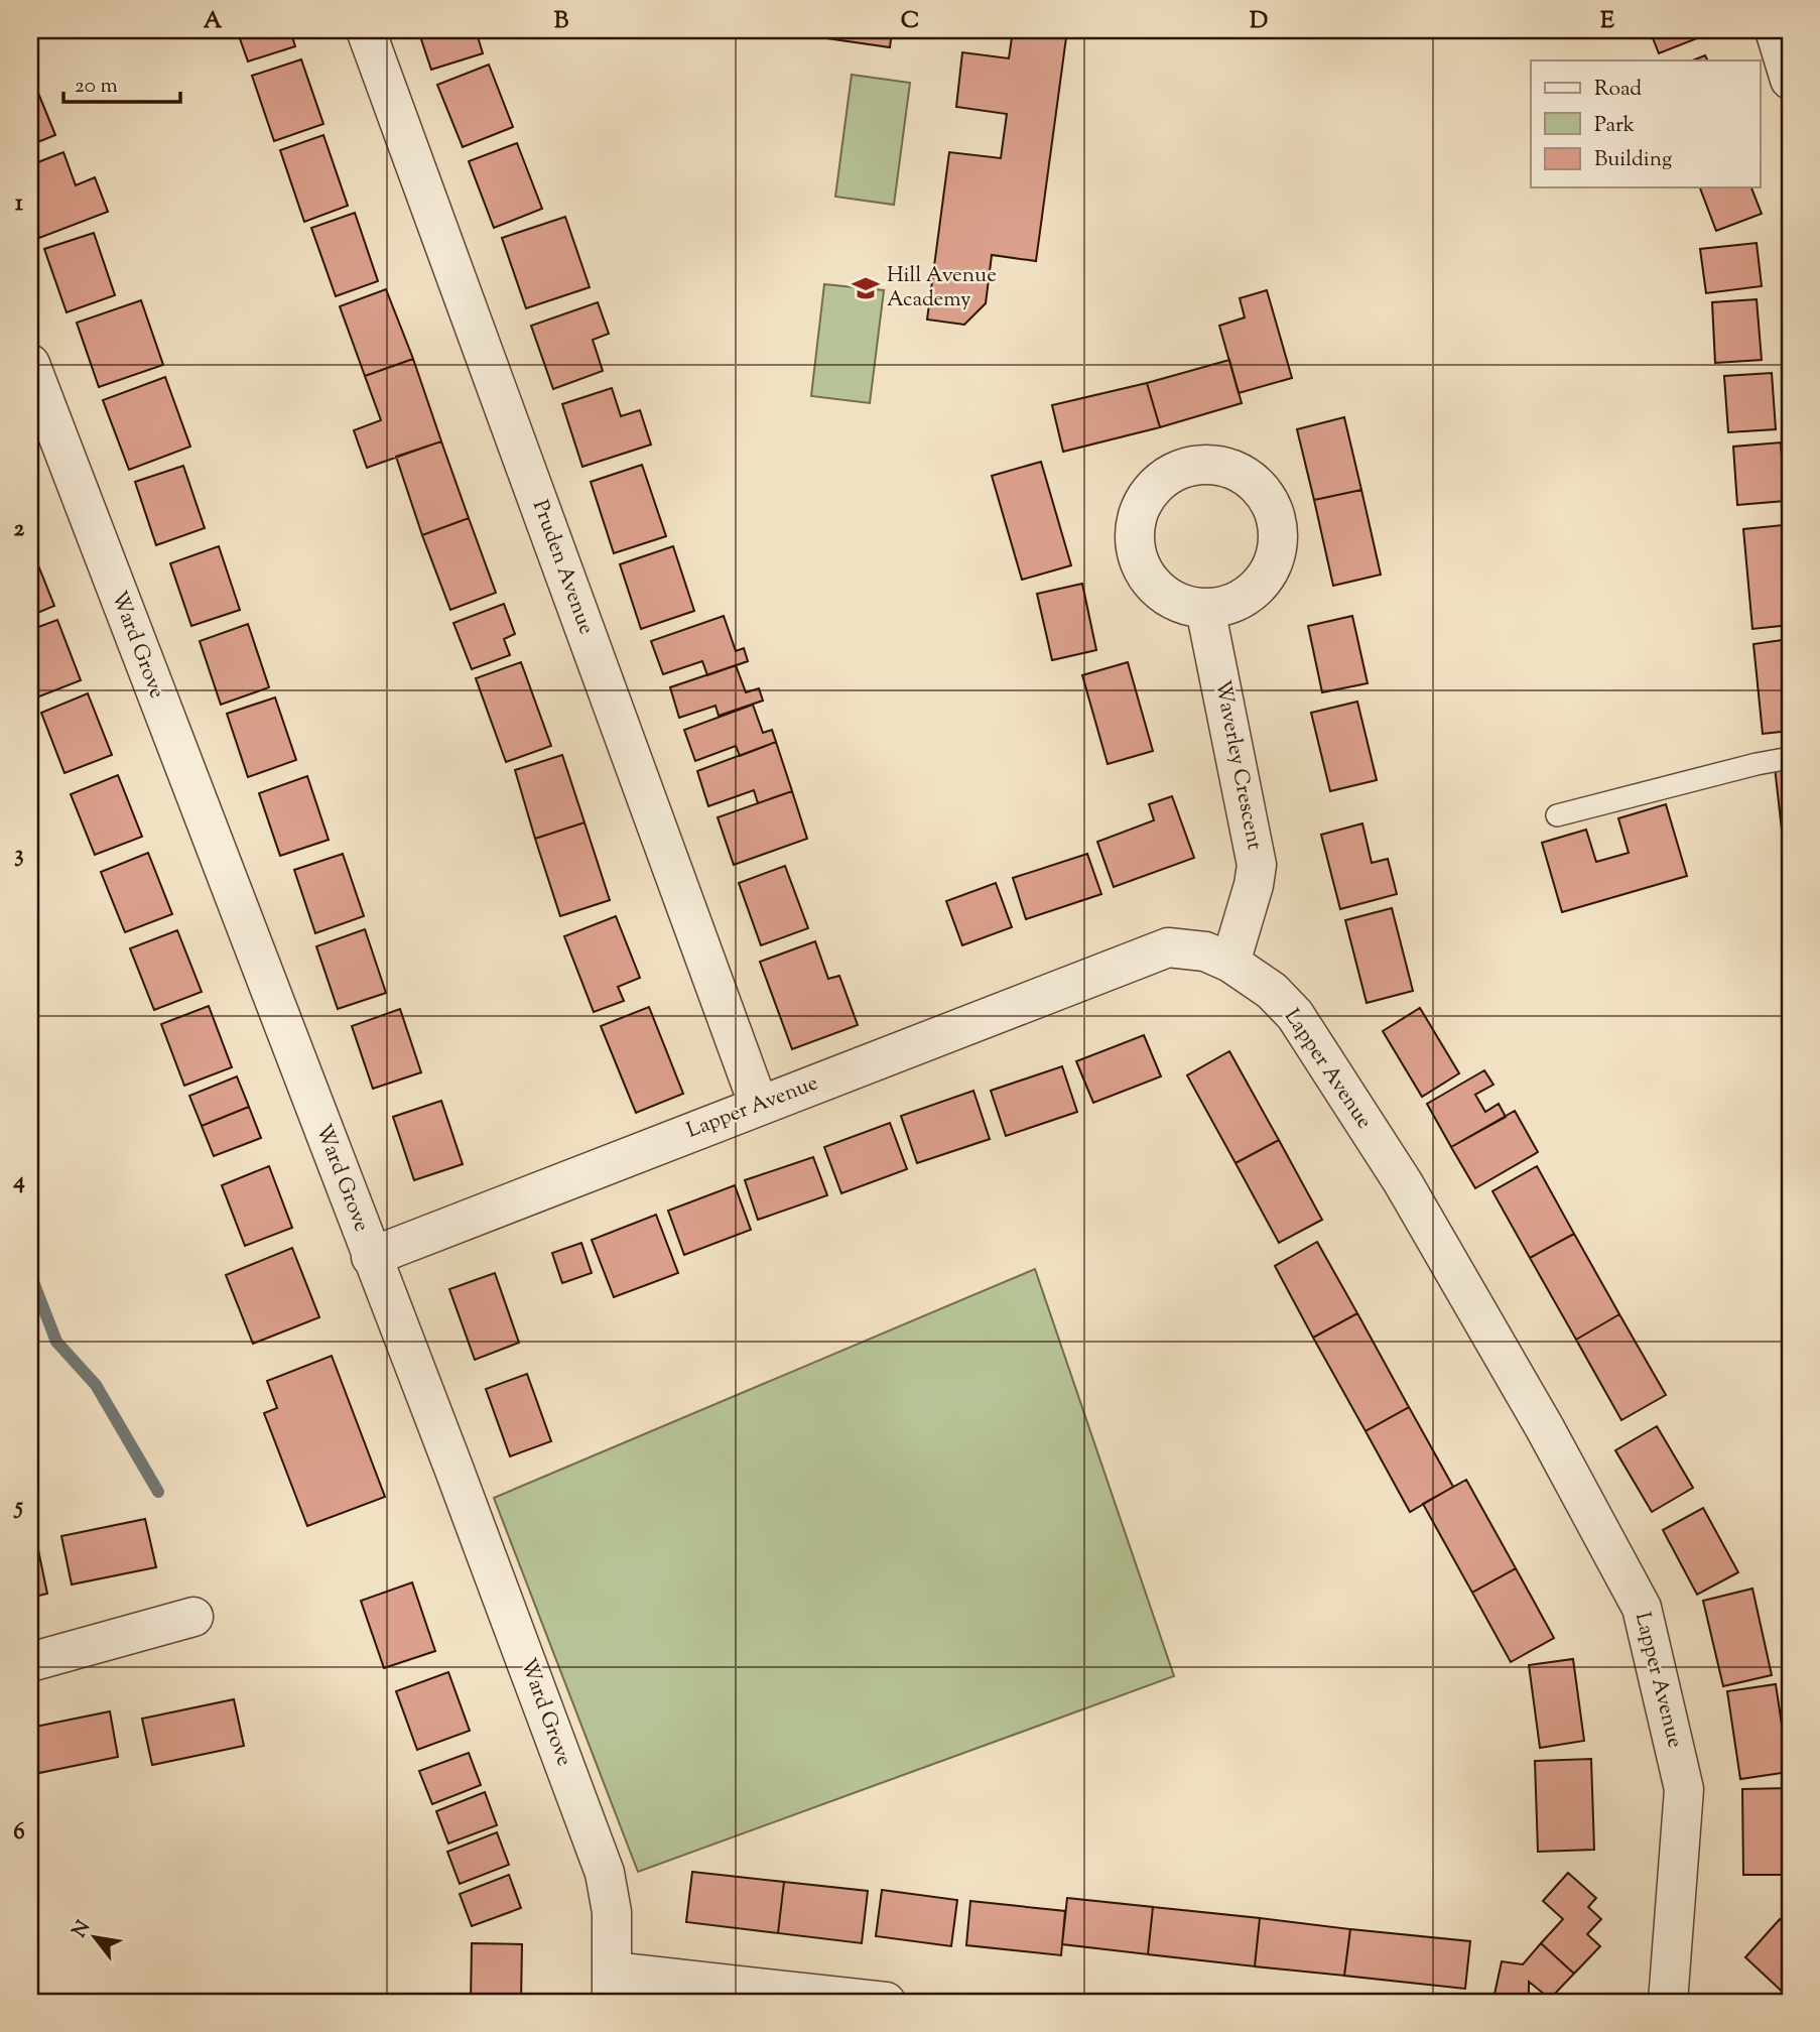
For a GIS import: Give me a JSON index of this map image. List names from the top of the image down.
{
  "streets": {
    "street": [
      "Pruden Avenue",
      "Ward Grove",
      "Waverley Crescent",
      "Lapper Avenue"
    ]
  },
  "crossings": [
    ["Pruden Avenue", "Lapper Avenue"],
    ["Ward Grove", "Lapper Avenue"],
    ["Waverley Crescent", "Lapper Avenue"]
  ],
  "places": {
    "school or university": ["Hill Avenue Academy"]
  },
  "legend": ["Road", "Park", "Building"],
  "scale_bar": "20 m",
  "north": "top left",
  "grid": {
    "columns": [
      "A",
      "B",
      "C",
      "D",
      "E"
    ],
    "rows": [
      "1",
      "2",
      "3",
      "4",
      "5",
      "6"
    ]
  }
}
